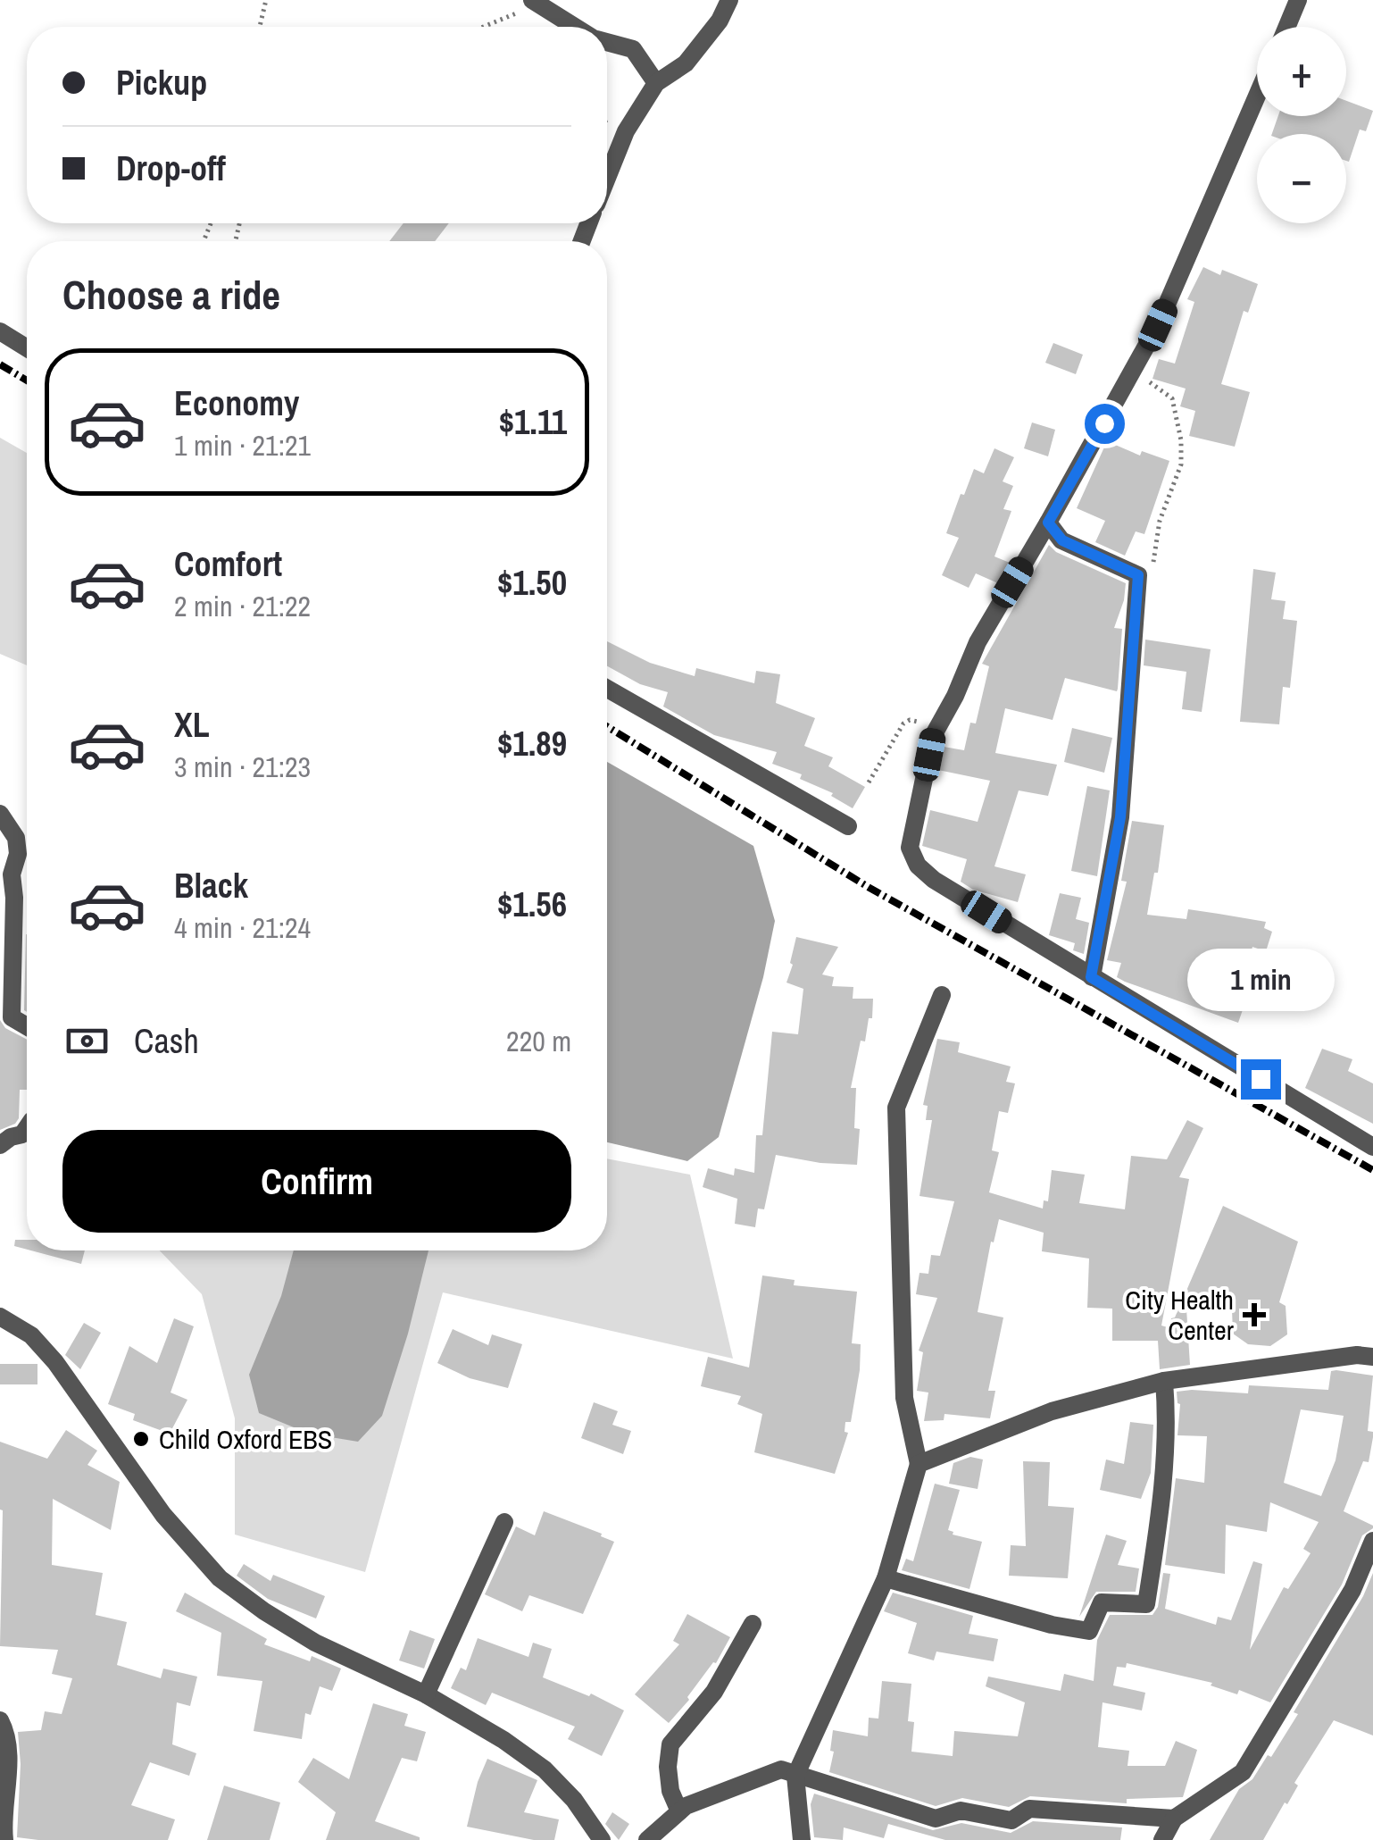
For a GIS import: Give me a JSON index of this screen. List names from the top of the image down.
{
  "places": {
    "health": ["City Health Center"],
    "other": ["Child Oxford EBS"]
  },
  "page": {
    "map_buttons": ["+", "−"],
    "banner": ["Pickup", "Drop-off"],
    "heading": "Choose a ride",
    "list": [
      {
        "name": "Economy",
        "note": "1 min · 21:21",
        "value": "$1.11"
      },
      {
        "name": "Comfort",
        "note": "2 min · 21:22",
        "value": "$1.50"
      },
      {
        "name": "XL",
        "note": "3 min · 21:23",
        "value": "$1.89"
      },
      {
        "name": "Black",
        "note": "4 min · 21:24",
        "value": "$1.56"
      }
    ],
    "bubble": "1 min",
    "pay": ["Cash", "220 m"],
    "buttons": "Confirm"
  }
}
